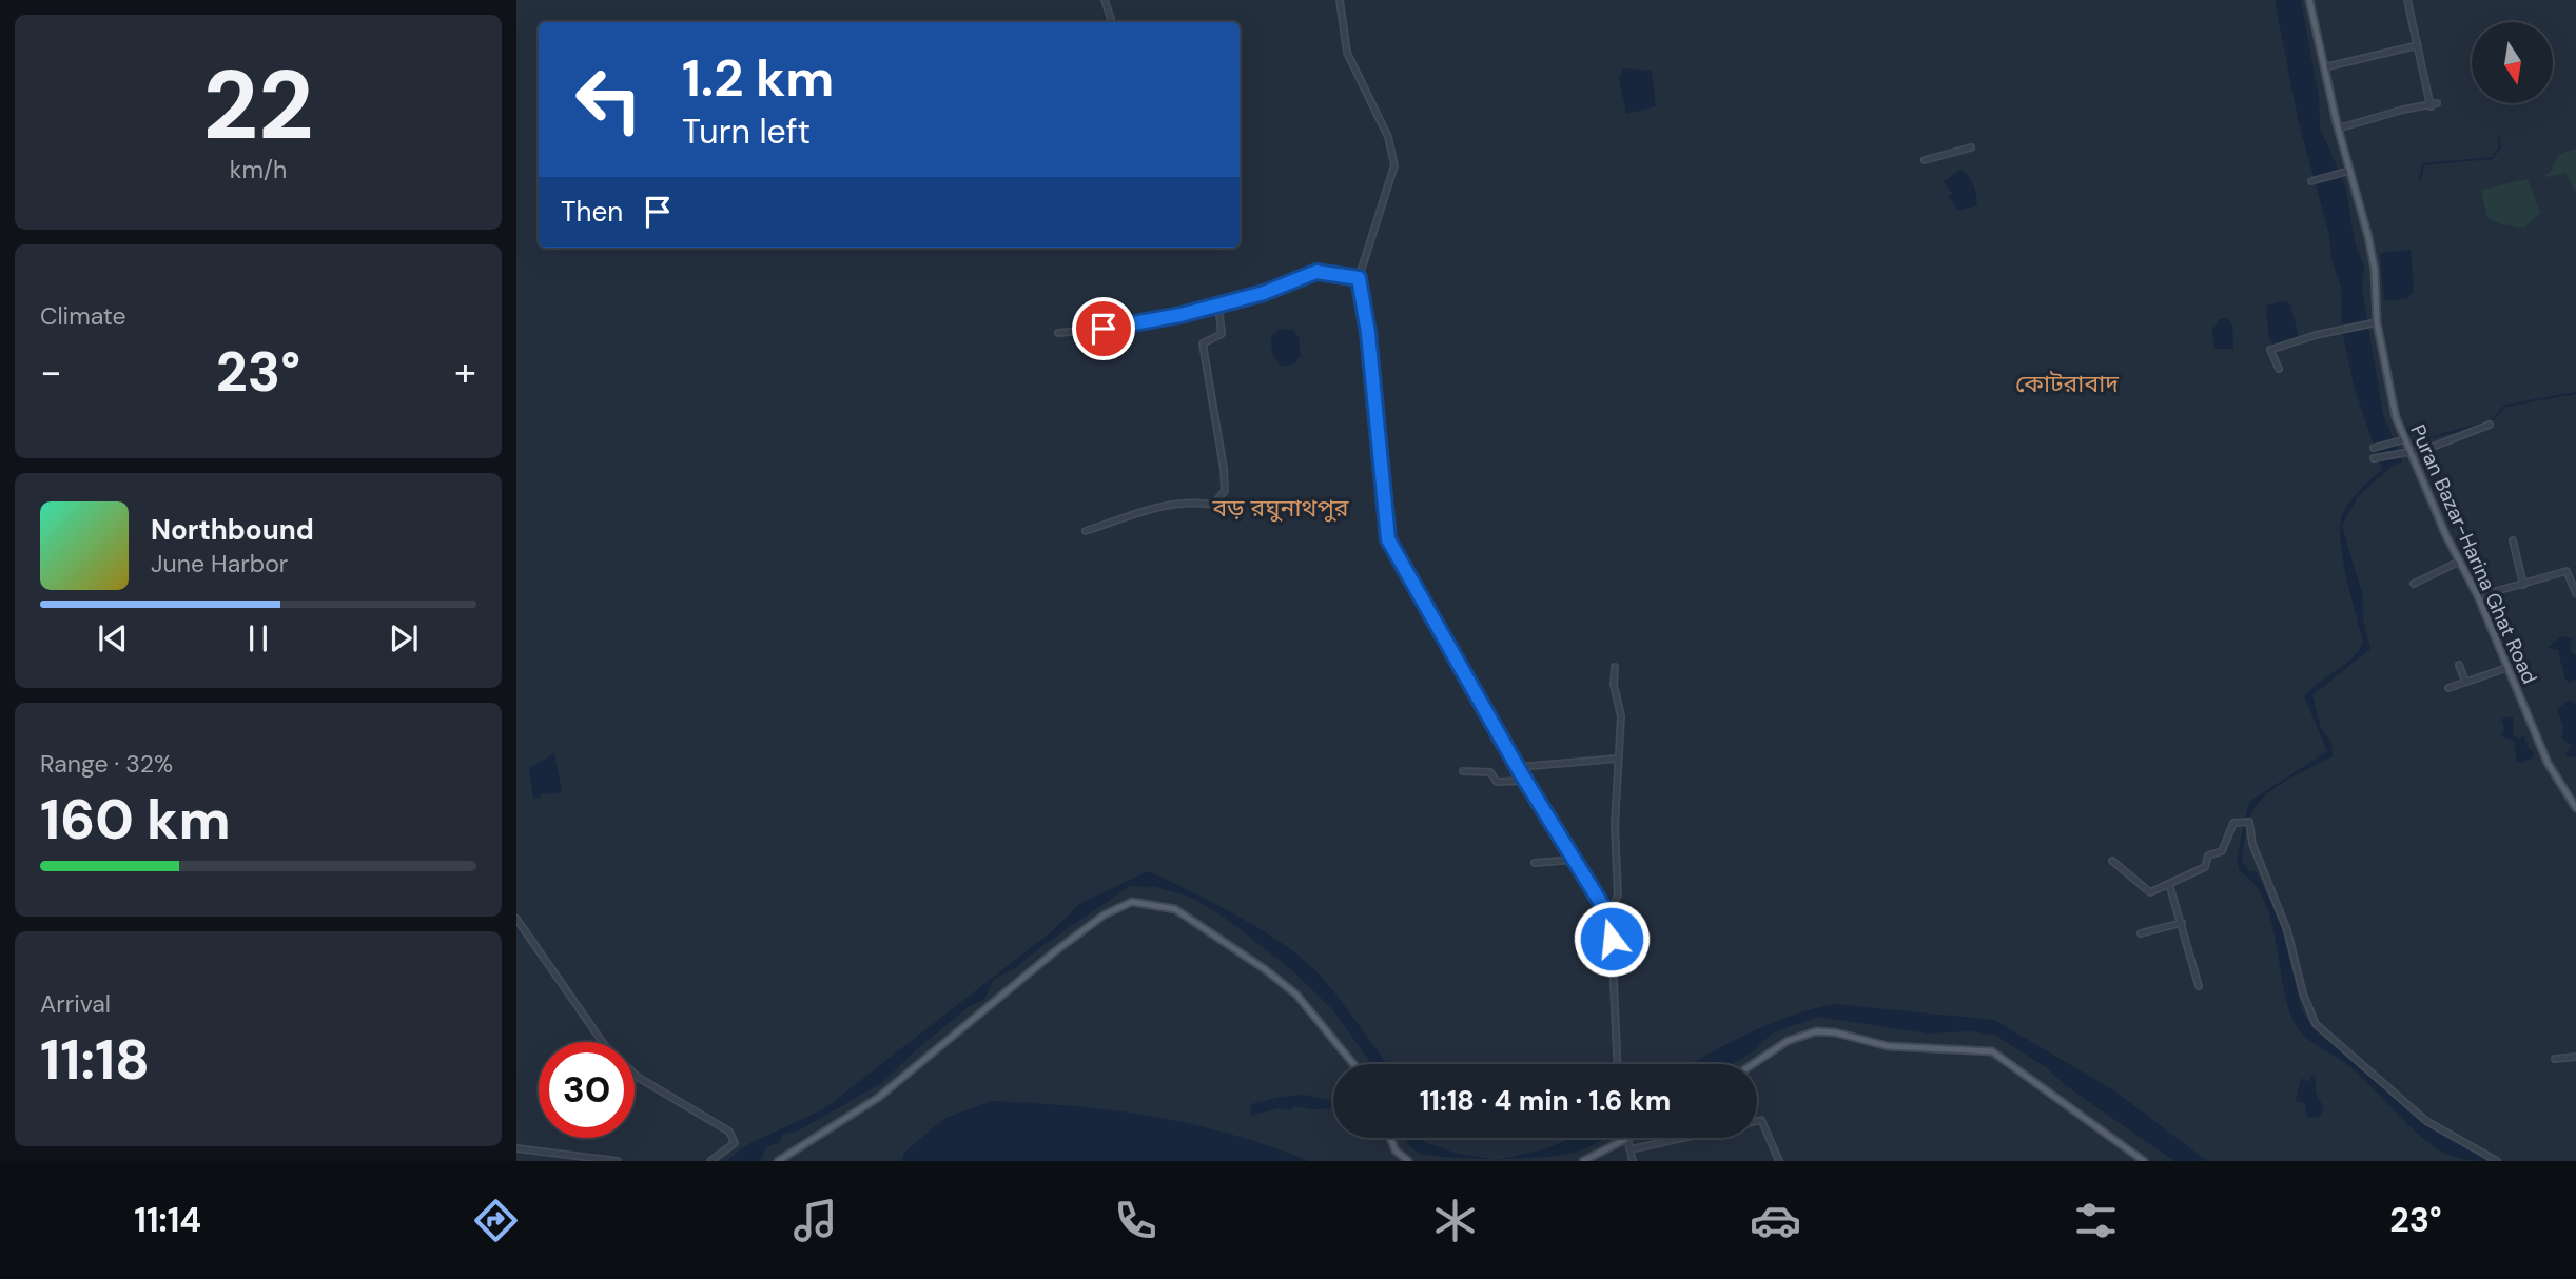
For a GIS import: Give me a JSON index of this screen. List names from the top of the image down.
{
  "streets": {
    "main road": ["Puran Bazar-Harina Ghat Road"]
  },
  "districts": ["কোটরাবাদ", "বড় রঘুনাথপুর"],
  "north": "bottom",
  "page": {
    "tile": [
      ["22", "km/h"],
      "Climate",
      ["Range · 32%", "160 km"],
      ["Arrival", "11:18"]
    ],
    "turn": ["1.2 km", "Turn left"],
    "then": "Then",
    "heat": ["−", "23°", "+"],
    "song": ["Northbound", "June Harbor"],
    "limit": "30",
    "trip": "11:18 · 4 min · 1.6 km",
    "tabs": ["11:14", "23°"]
  }
}
